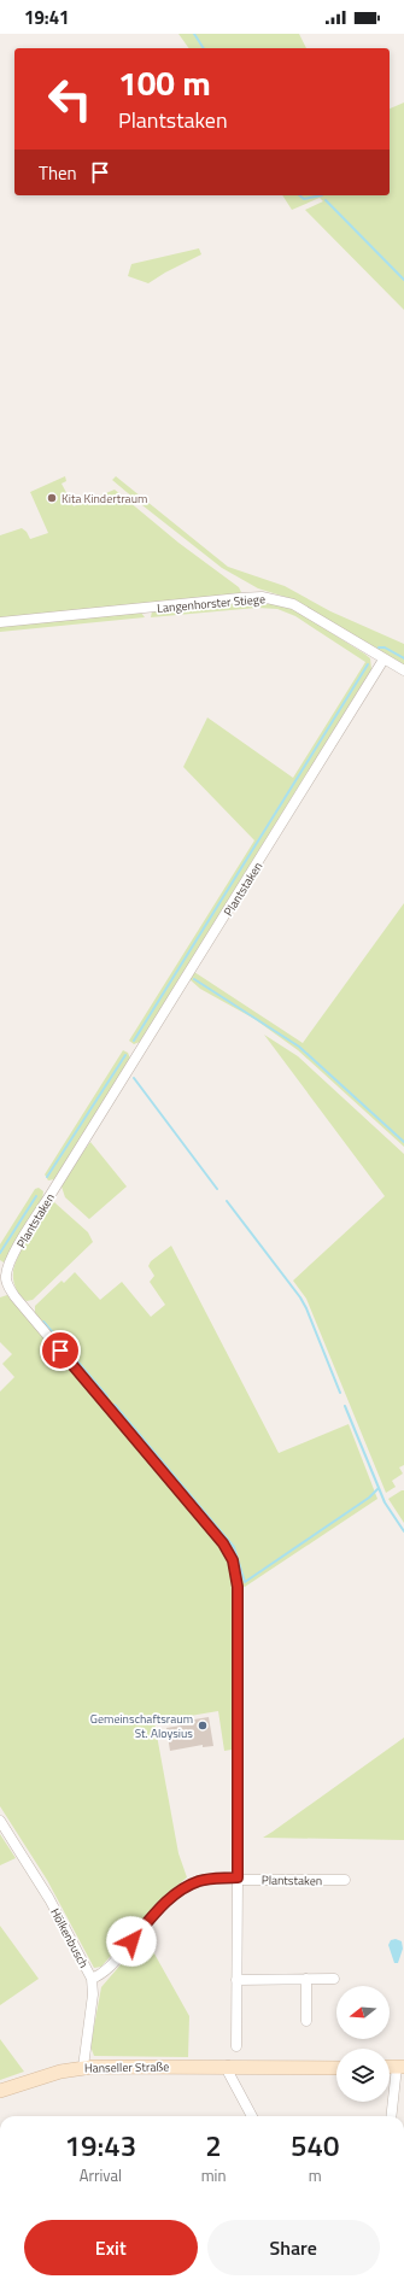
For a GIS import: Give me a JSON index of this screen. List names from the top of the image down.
{
  "streets": {
    "main road": ["Hanseller Straße"],
    "street": ["Langenhorster Stiege", "Plantstaken", "Hölkenbusch"]
  },
  "crossings": [
    ["Langenhorster Stiege", "Plantstaken"],
    ["Plantstaken", "Hölkenbusch"],
    ["Hölkenbusch", "Hanseller Straße"]
  ],
  "places": ["Kita Kindertraum", "Gemeinschaftsraum St. Aloysius"],
  "north": "left",
  "page": {
    "status": "19:41",
    "turn": ["100 m", "Plantstaken"],
    "then": "Then",
    "eta": [
      "19:43",
      "Arrival",
      "2",
      "min",
      "540",
      "m"
    ],
    "buttons": ["Exit", "Share"]
  }
}
